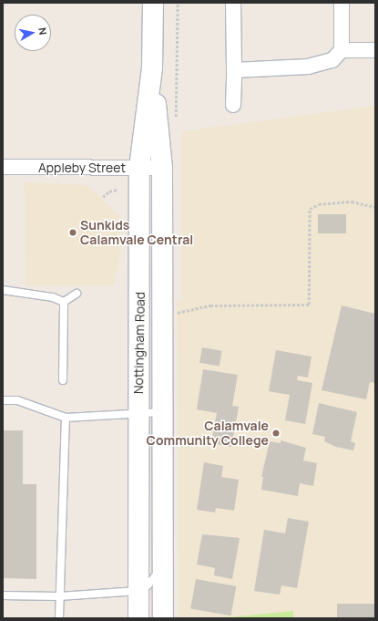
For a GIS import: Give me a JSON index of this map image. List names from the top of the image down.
{
  "streets": {
    "street": ["Appleby Street", "Nottingham Road"]
  },
  "crossings": [
    ["Appleby Street", "Nottingham Road"]
  ],
  "places": ["Sunkids Calamvale Central", "Calamvale Community College"],
  "north": "right"
}
